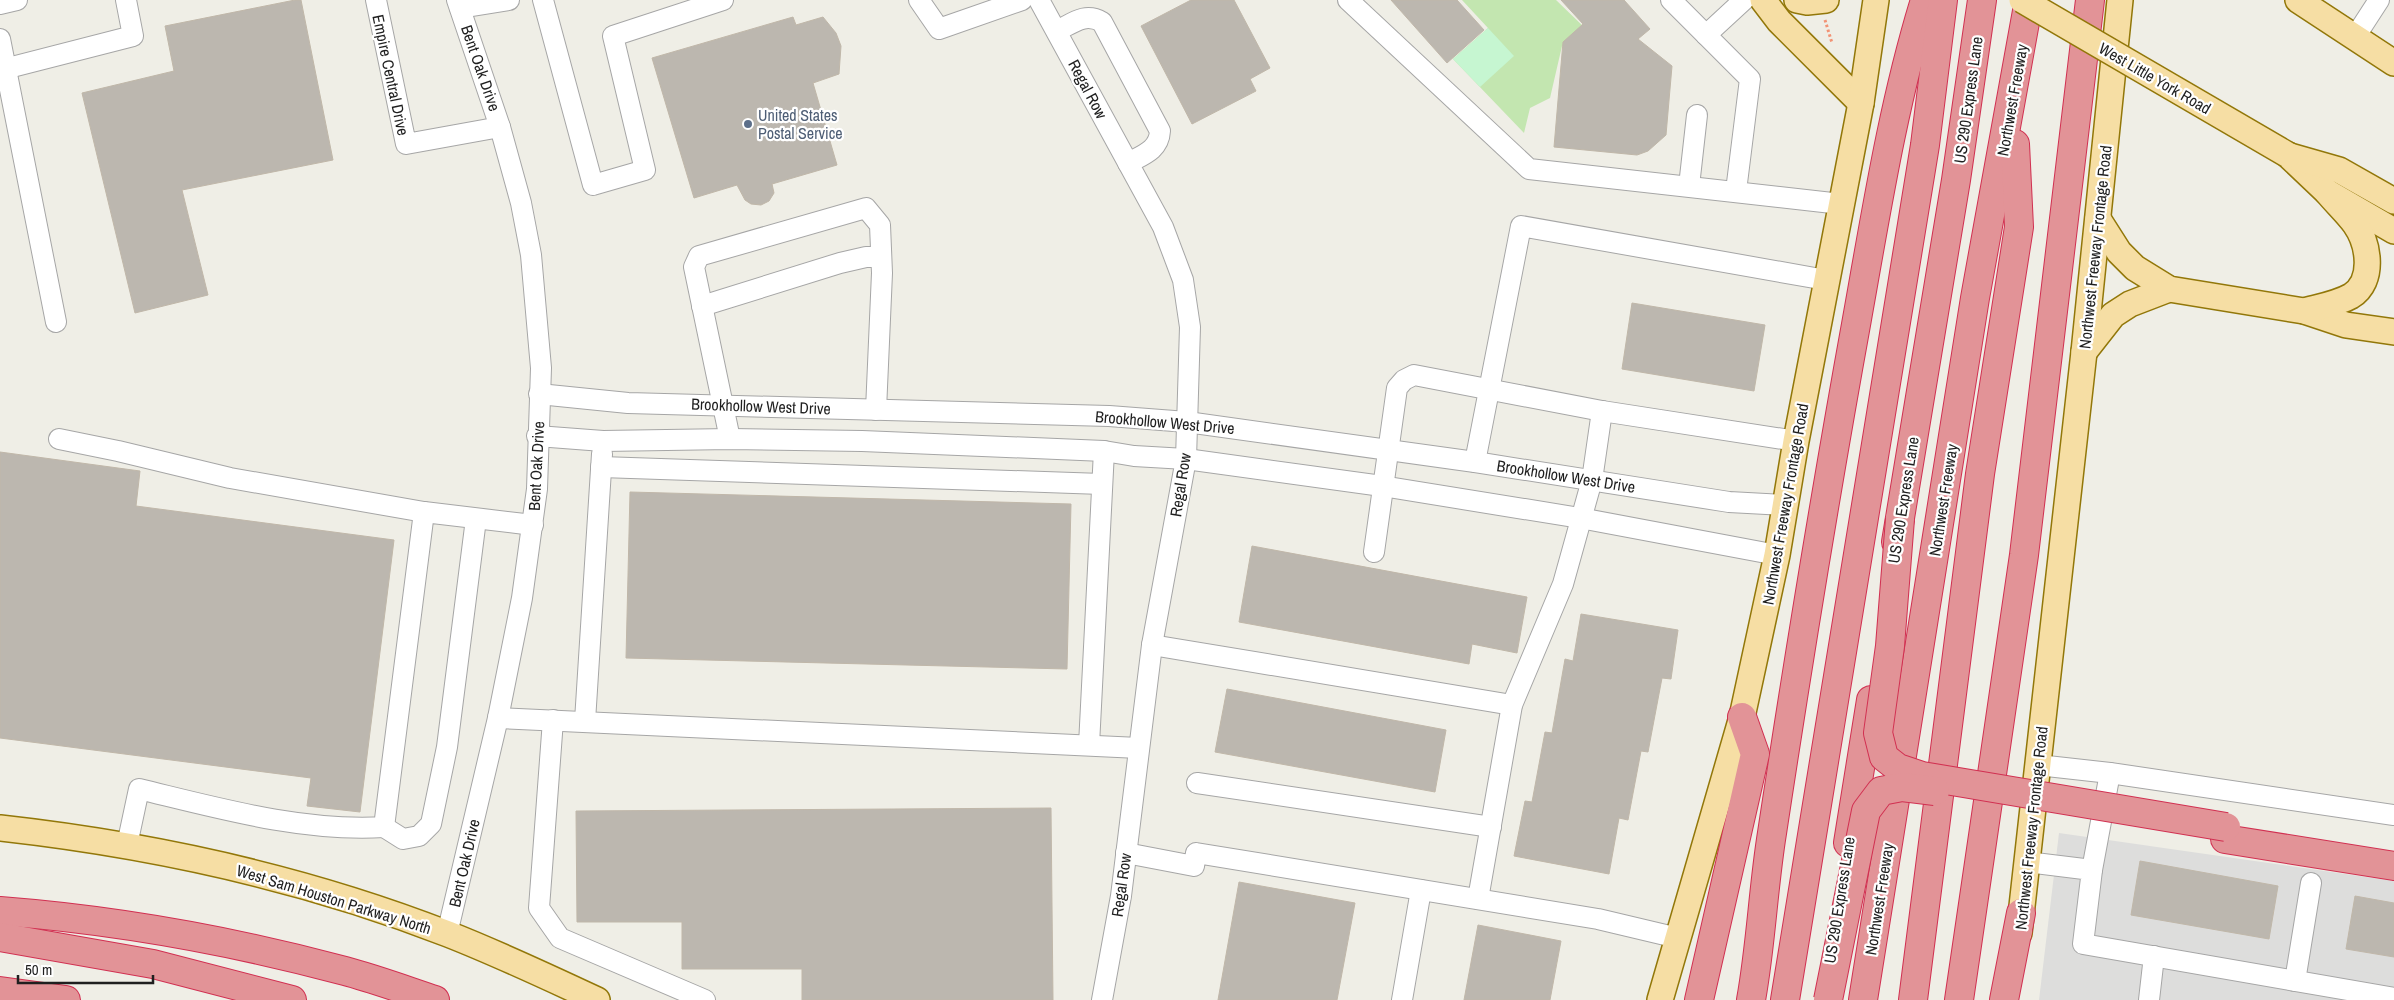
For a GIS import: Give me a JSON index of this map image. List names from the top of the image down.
{
  "streets": {
    "highway": ["US 290 Express Lane", "Northwest Freeway"],
    "main road": ["West Little York Road", "Northwest Freeway Frontage Road", "West Sam Houston Parkway North"],
    "street": [
      "Bent Oak Drive",
      "Empire Central Drive",
      "Regal Row",
      "Brookhollow West Drive"
    ]
  },
  "crossings": [
    ["Bent Oak Drive", "Empire Central Drive"],
    ["Bent Oak Drive", "Brookhollow West Drive"],
    ["Bent Oak Drive", "West Sam Houston Parkway North"],
    ["Regal Row", "Brookhollow West Drive"],
    ["Northwest Freeway Frontage Road", "Brookhollow West Drive"]
  ],
  "places": ["United States Postal Service"],
  "scale_bar": "50 m"
}
